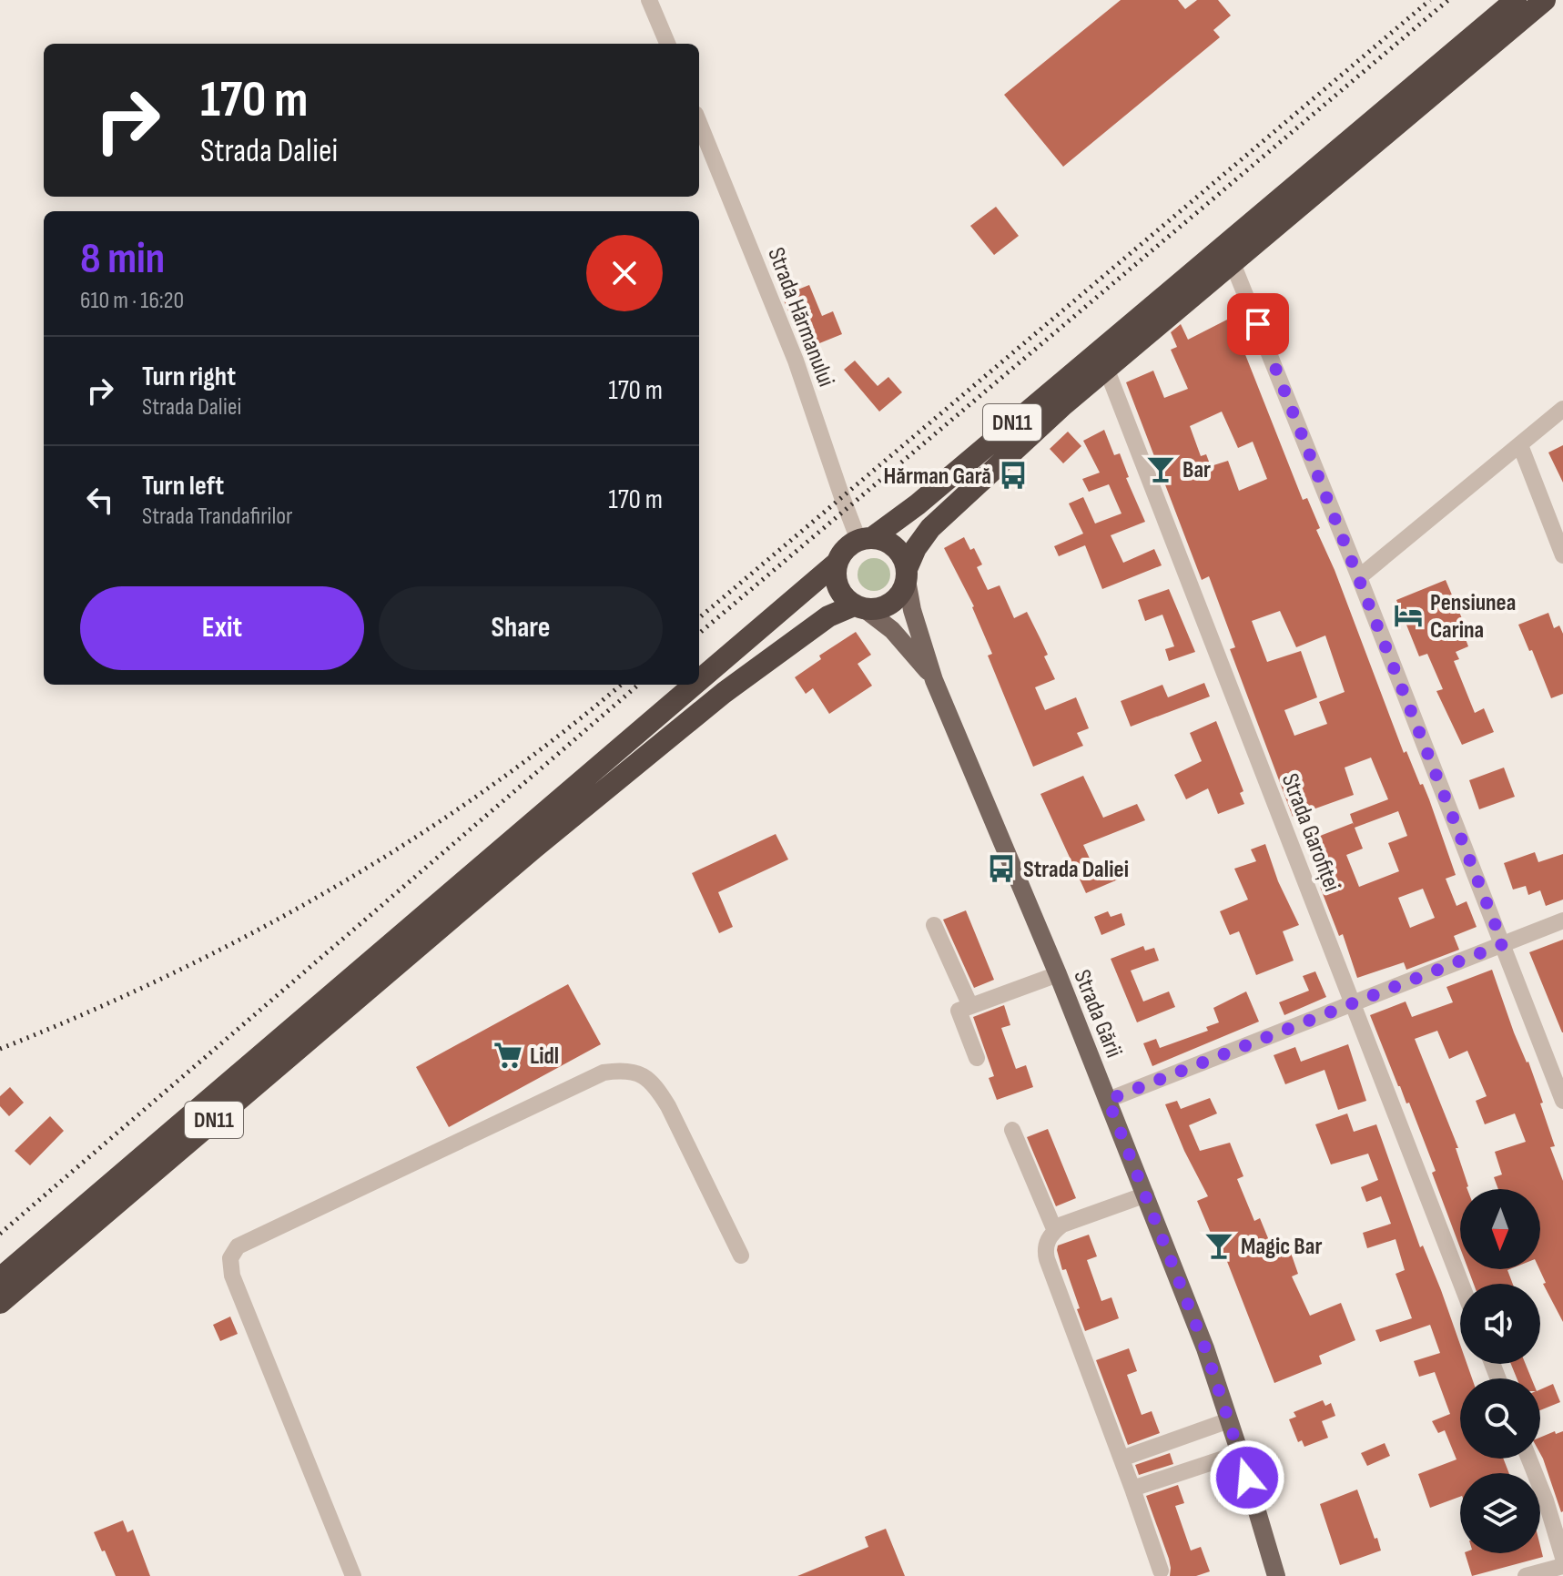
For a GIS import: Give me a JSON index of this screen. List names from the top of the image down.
{
  "streets": {
    "highway": ["DN11"],
    "main road": ["Strada Gării"],
    "street": ["Strada Hărmanului", "Strada Garofiței"]
  },
  "crossings": [
    ["Strada Hărmanului", "DN11"],
    ["DN11", "Strada Garofiței"]
  ],
  "places": {
    "bar": ["Bar", "Magic Bar"],
    "bus stop": ["Hărman Gară", "Strada Daliei"],
    "hotel": ["Pensiunea Carina"],
    "supermarket": ["Lidl"]
  },
  "north": "bottom",
  "page": {
    "turn": ["170 m", "Strada Daliei"],
    "heading": ["8 min", "610 m · 16:20"],
    "list": [
      {
        "name": "Turn right",
        "note": "Strada Daliei",
        "value": "170 m"
      },
      {
        "name": "Turn left",
        "note": "Strada Trandafirilor",
        "value": "170 m"
      }
    ],
    "buttons": ["Exit", "Share"]
  }
}
